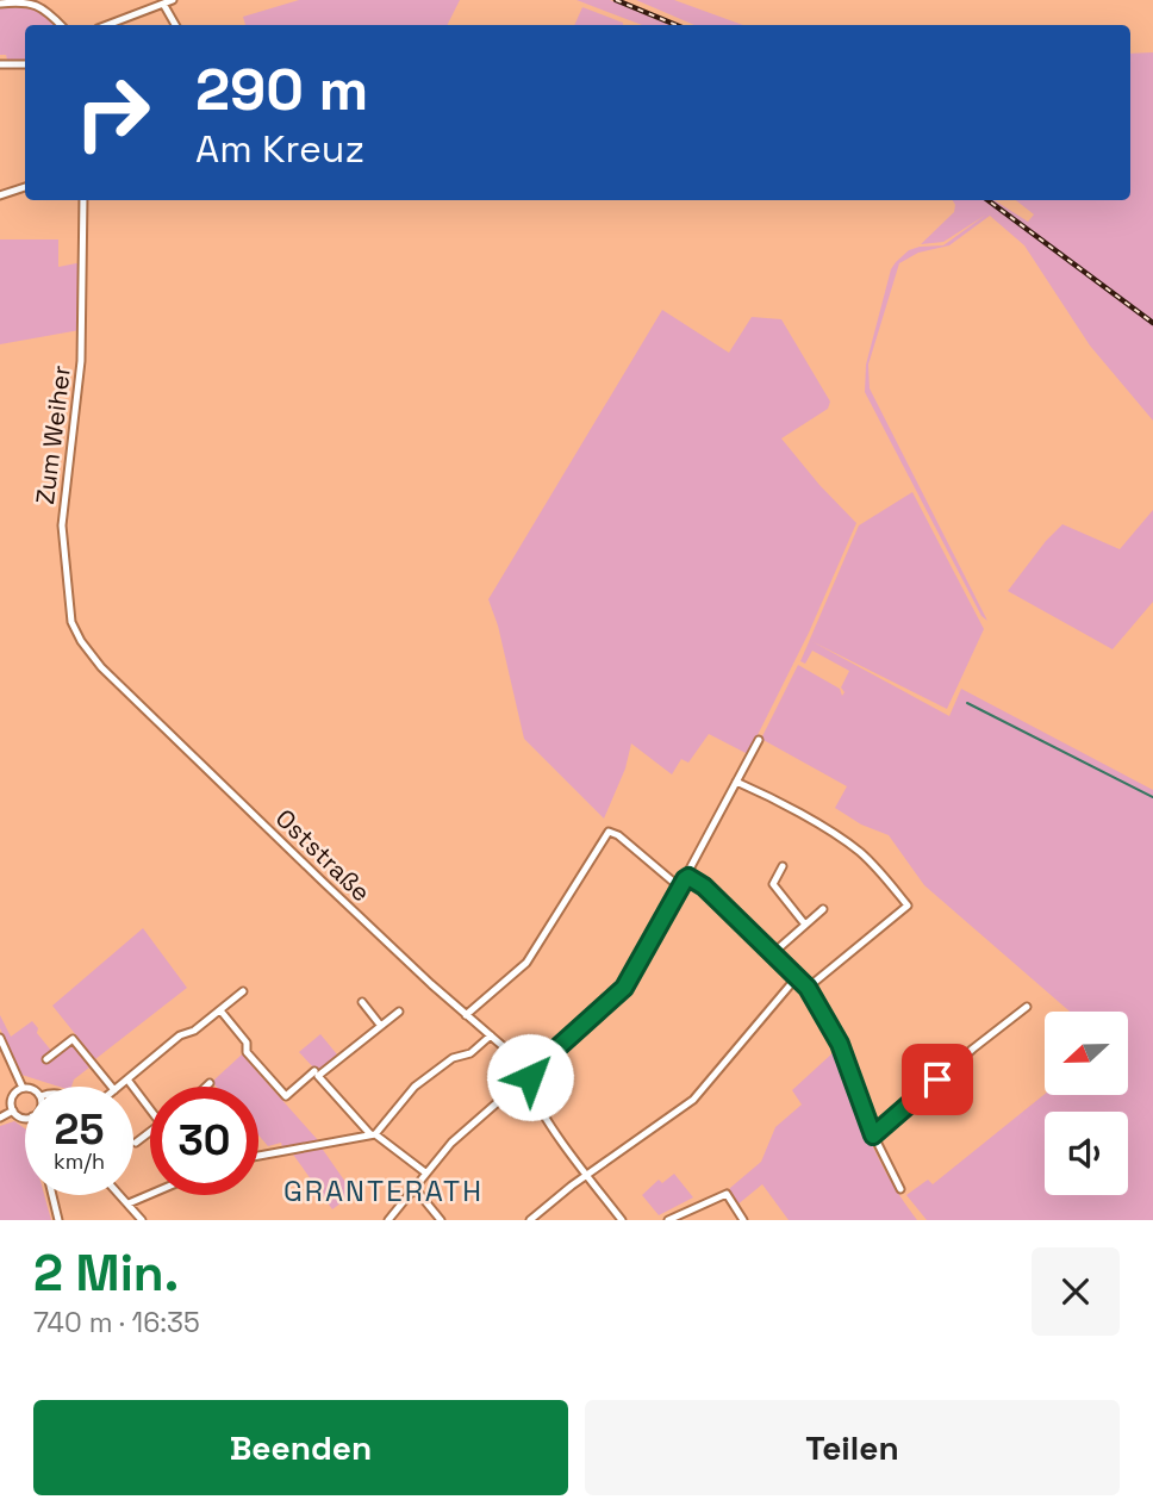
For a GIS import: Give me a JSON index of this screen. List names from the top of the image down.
{
  "streets": {
    "street": ["Zum Weiher", "Oststraße"]
  },
  "crossings": [
    ["Zum Weiher", "Oststraße"]
  ],
  "districts": ["GRANTERATH"],
  "north": "left",
  "page": {
    "turn": ["290 m", "Am Kreuz"],
    "speed": "25 km/h",
    "limit": "30",
    "heading": ["2 Min.", "740 m · 16:35"],
    "buttons": ["Beenden", "Teilen"]
  }
}
